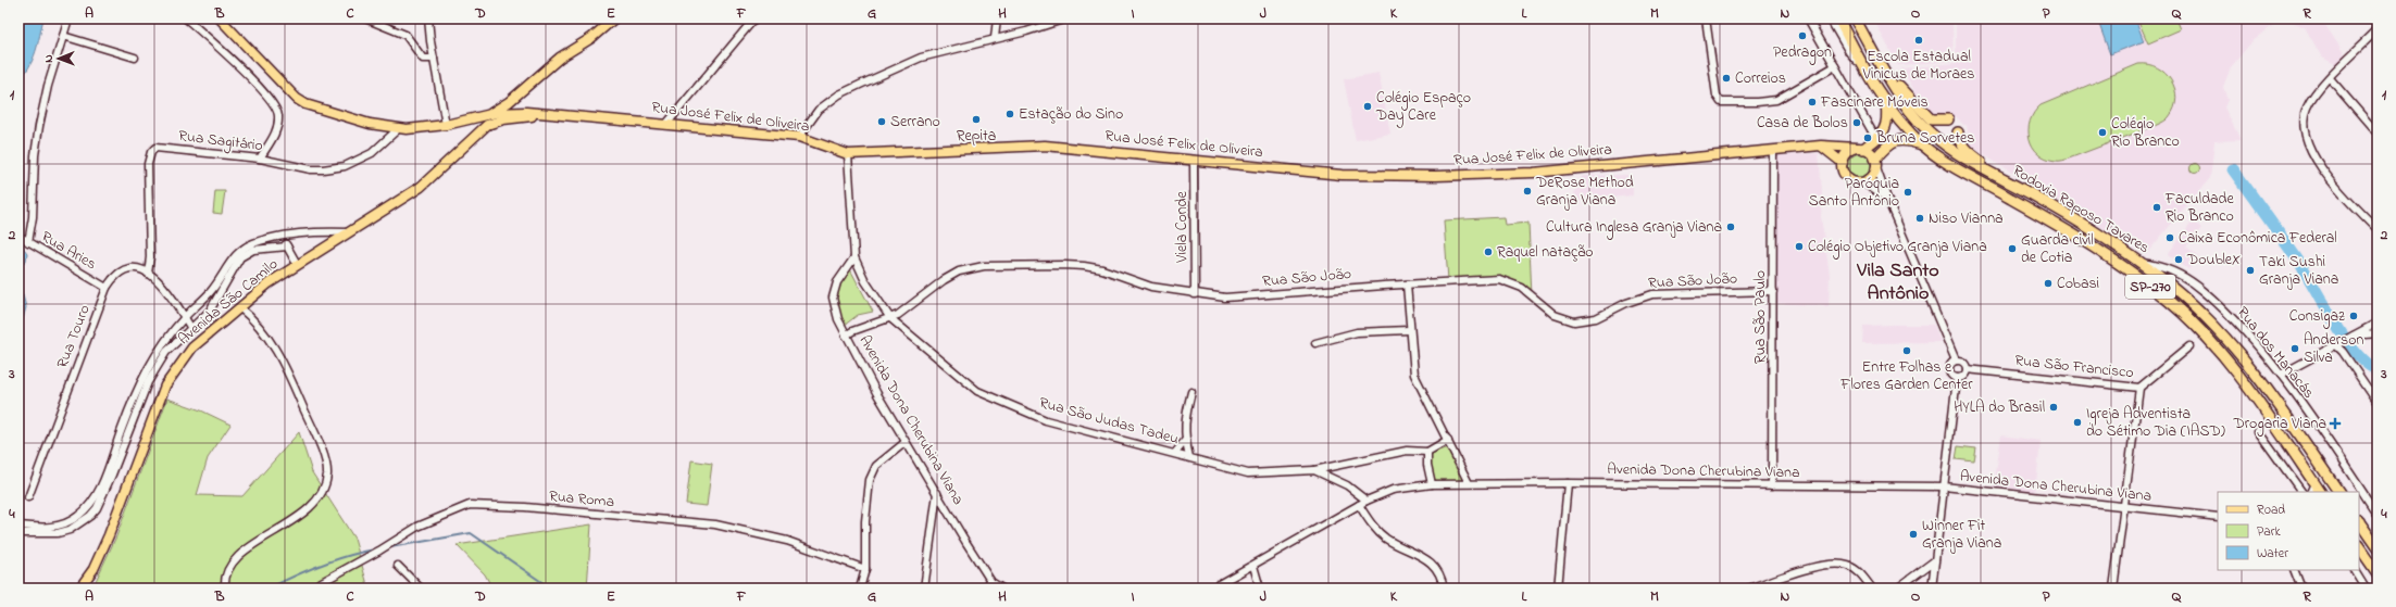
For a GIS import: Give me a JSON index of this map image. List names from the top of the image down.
{
  "streets": {
    "highway": ["Rodovia Raposo Tavares", "SP-270"],
    "main road": ["Rua José Felix de Oliveira", "Avenida São Camilo"],
    "street": [
      "Rua Sagitário",
      "Viela Conde",
      "Rua Aries",
      "Rua São João",
      "Rua São Paulo",
      "Rua Touro",
      "Rua dos Manacás",
      "Rua São Francisco",
      "Avenida Dona Cherubina Viana",
      "Rua São Judas Tadeu",
      "Rua Roma"
    ]
  },
  "crossings": [
    ["Rua José Felix de Oliveira", "Rua Sagitário"],
    ["Rua José Felix de Oliveira", "Viela Conde"],
    ["Rua José Felix de Oliveira", "Avenida São Camilo"],
    ["Rua José Felix de Oliveira", "Rua São Paulo"],
    ["Rua José Felix de Oliveira", "Rua São Judas Tadeu"],
    ["Rua Sagitário", "Rua Touro"],
    ["Rodovia Raposo Tavares", "Rua dos Manacás"],
    ["Viela Conde", "Rua São João"],
    ["Rua Aries", "Rua Touro"],
    ["Rua São João", "Rua São Paulo"],
    ["Rua São João", "Avenida Dona Cherubina Viana"],
    ["Rua São João", "Rua São Judas Tadeu"],
    ["Rua São Paulo", "Avenida Dona Cherubina Viana"],
    ["Avenida Dona Cherubina Viana", "Rua São Judas Tadeu"]
  ],
  "districts": ["Vila Santo Antônio"],
  "places": {
    "other": [
      "Pedragon",
      "Escola Estadual Vinicus de Moraes",
      "Correios",
      "Fascinare Móveis",
      "Colégio Espaço Day Care",
      "Estação do Sino",
      "Repita",
      "Serrano",
      "Casa de Bolos",
      "Colégio Rio Branco",
      "Bruna Sorvetes",
      "DeRose Method Granja Viana",
      "Paróquia Santo Antônio",
      "Faculdade Rio Branco",
      "Niso Vianna",
      "Cultura Inglesa Granja Viana",
      "Caixa Econômica Federal",
      "Colégio Objetivo Granja Viana",
      "Guarda civil de Cotia",
      "Raquel natação",
      "DoubleX",
      "Taki Sushi Granja Viana",
      "Cobasi",
      "Consigaz",
      "Anderson Silva",
      "Entre Folhas e Flores Garden Center",
      "HYLA do Brasil",
      "Igreja Adventista do Sétimo Dia (IASD)",
      "Winner Fit Granja Viana"
    ],
    "health": ["Drogaria Viana"]
  },
  "legend": ["Road", "Park", "Water"],
  "north": "left",
  "grid": {
    "columns": [
      "A",
      "B",
      "C",
      "D",
      "E",
      "F",
      "G",
      "H",
      "I",
      "J",
      "K",
      "L",
      "M",
      "N",
      "O",
      "P",
      "Q",
      "R"
    ],
    "rows": [
      "1",
      "2",
      "3",
      "4"
    ]
  }
}
